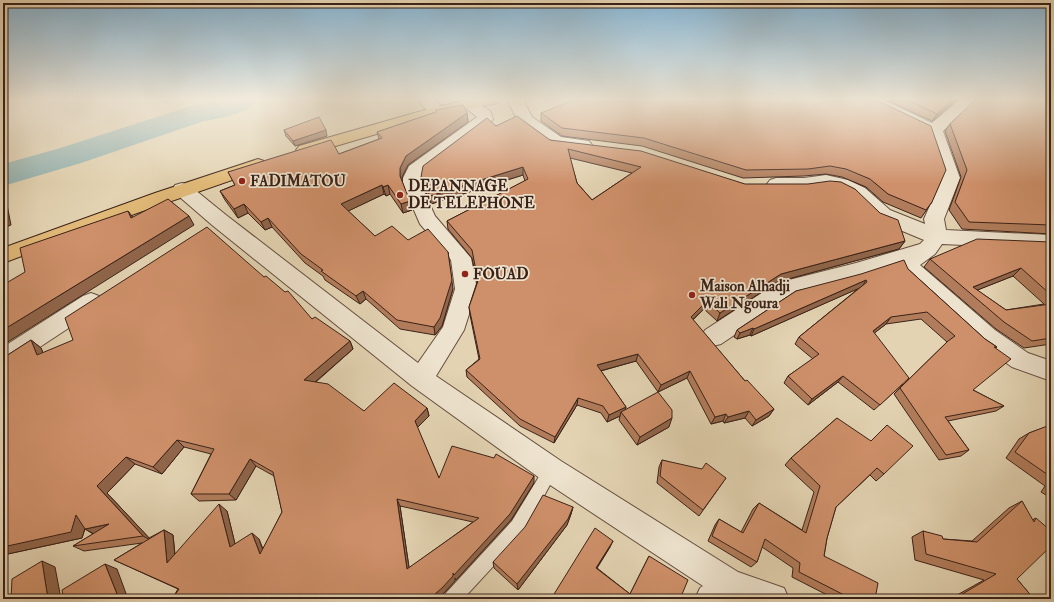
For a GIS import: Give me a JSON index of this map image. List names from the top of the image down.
{
  "places": [
    "FADIMATOU",
    "DEPANNAGE DE TELEPHONE",
    "FOUAD",
    "Maison Alhadji Wali Ngoura"
  ]
}
